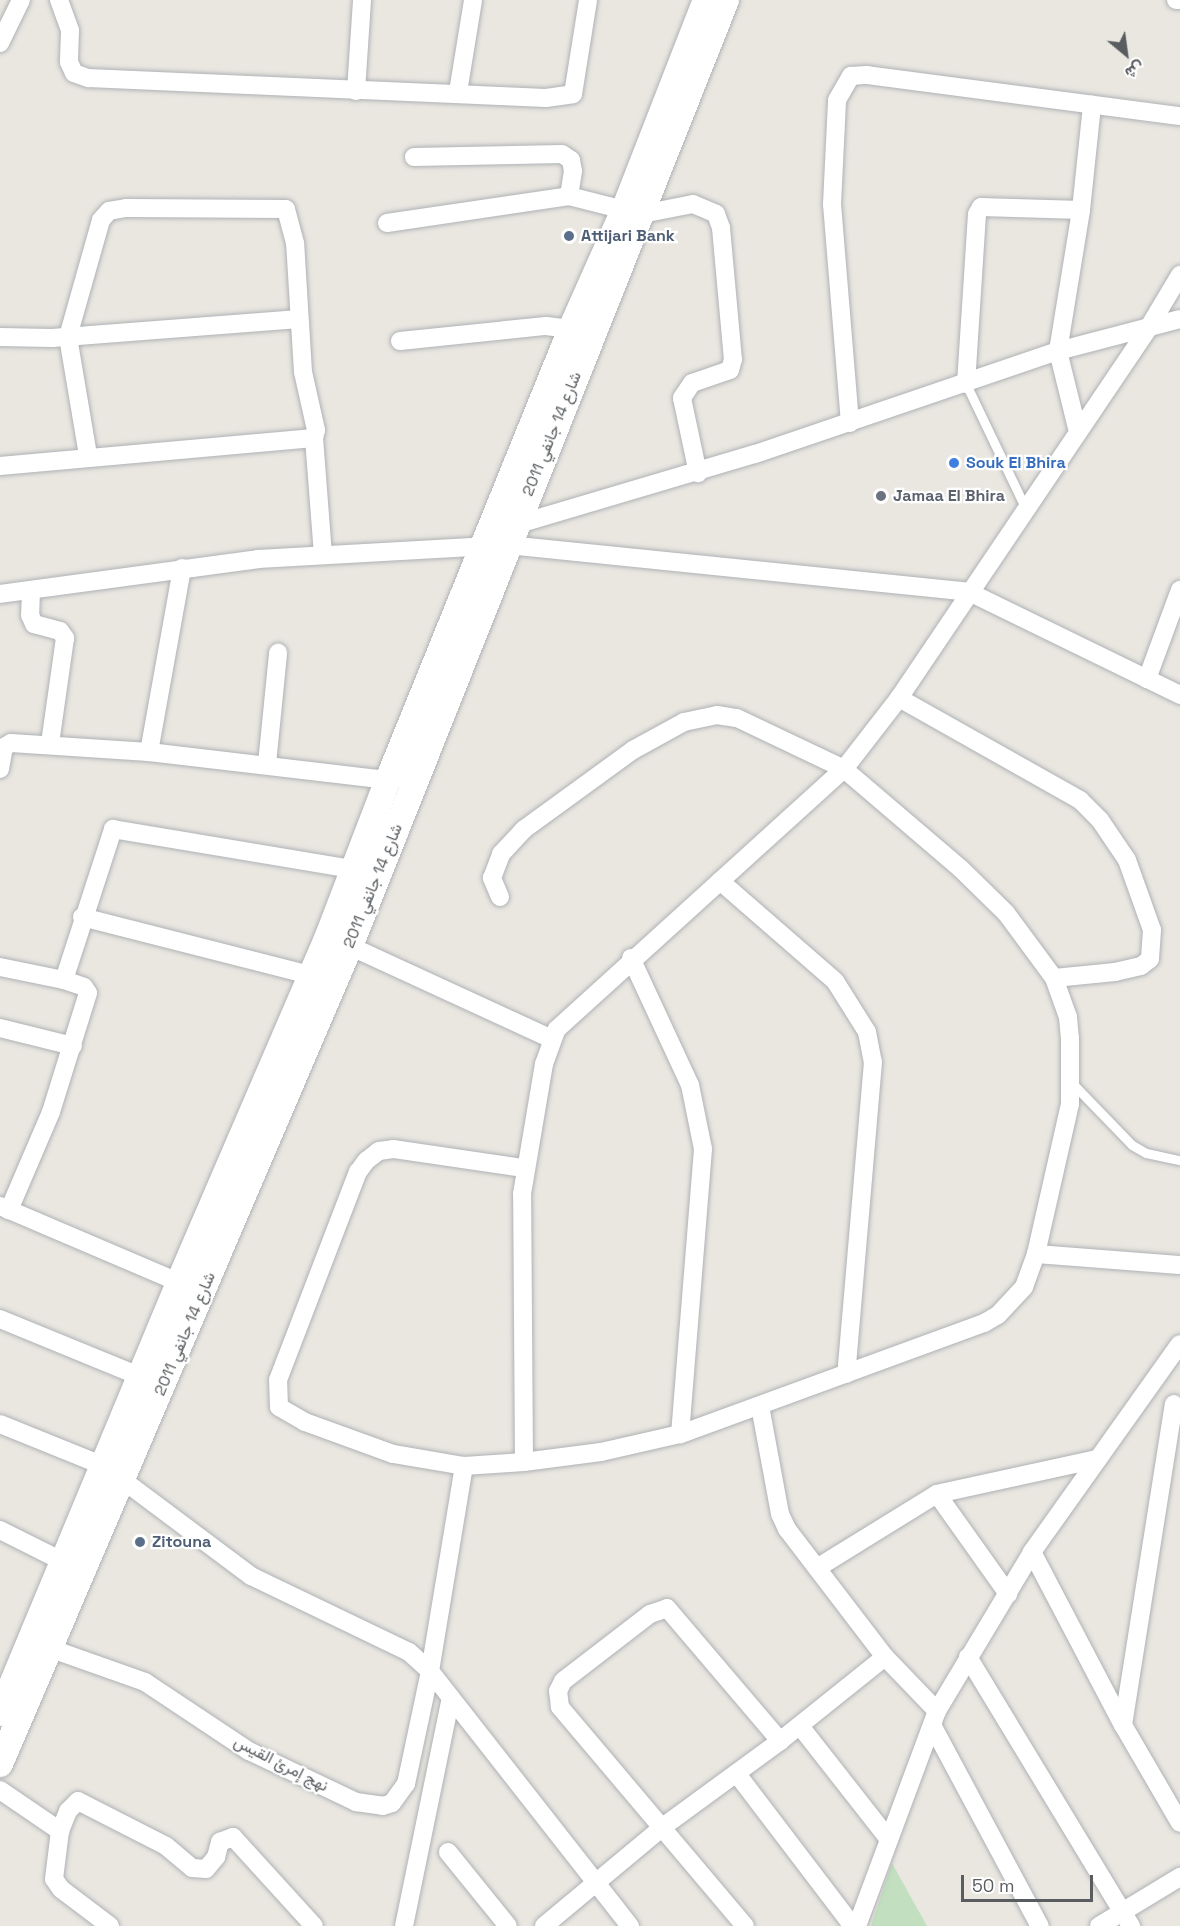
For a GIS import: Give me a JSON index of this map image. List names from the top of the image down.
{
  "streets": {
    "main road": ["شارع 14 جانفي 2011"],
    "street": ["نهج إمرئ القيس"]
  },
  "crossings": [
    ["شارع 14 جانفي 2011", "نهج إمرئ القيس"]
  ],
  "places": [
    "Attijari Bank",
    "Souk El Bhira",
    "Jamaa El Bhira",
    "Zitouna"
  ],
  "scale_bar": "50 m",
  "north": "bottom right"
}
